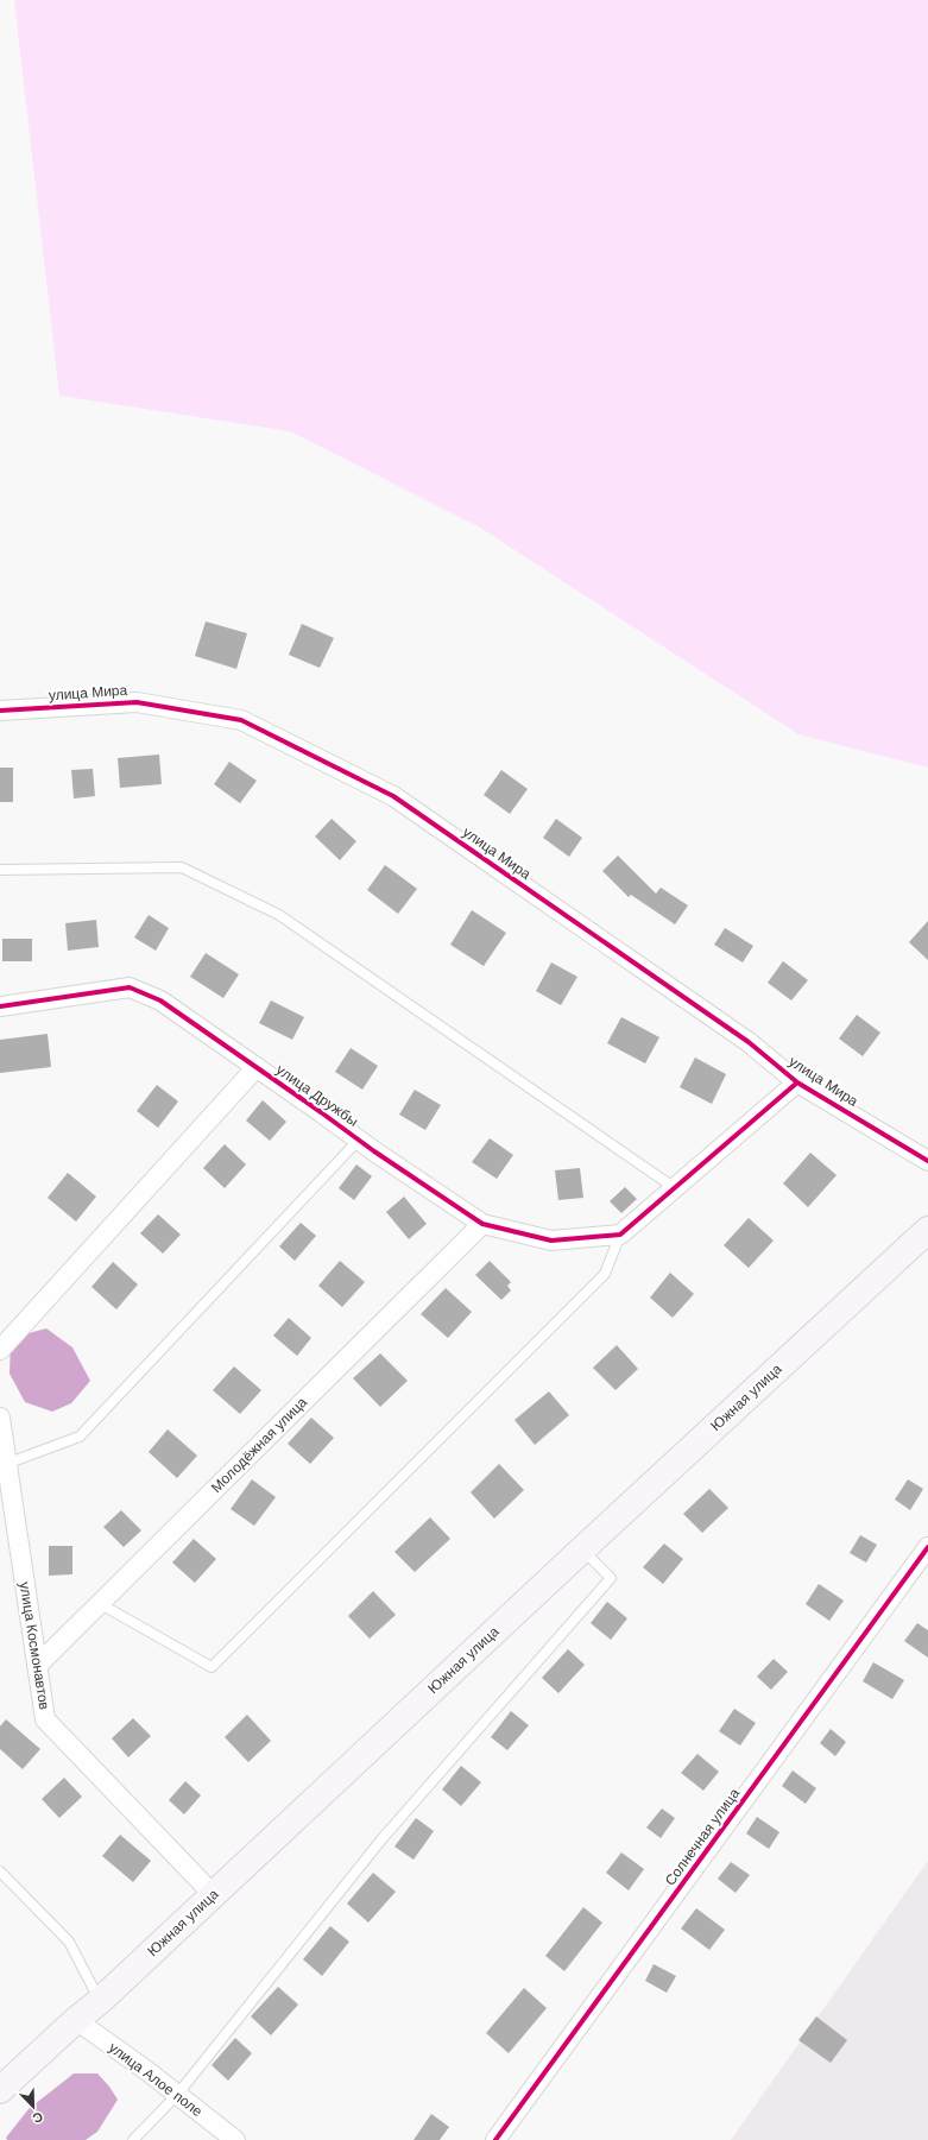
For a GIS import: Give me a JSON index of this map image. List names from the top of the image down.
{
  "streets": {
    "main road": ["Южная улица"],
    "street": [
      "улица Мира",
      "улица Дружбы",
      "Молодёжная улица",
      "улица Космонавтов",
      "Солнечная улица",
      "улица Алое поле"
    ]
  },
  "crossings": [
    ["улица Дружбы", "Молодёжная улица"],
    ["Южная улица", "улица Космонавтов"],
    ["Южная улица", "улица Алое поле"],
    ["Молодёжная улица", "улица Космонавтов"]
  ],
  "north": "bottom right"
}
